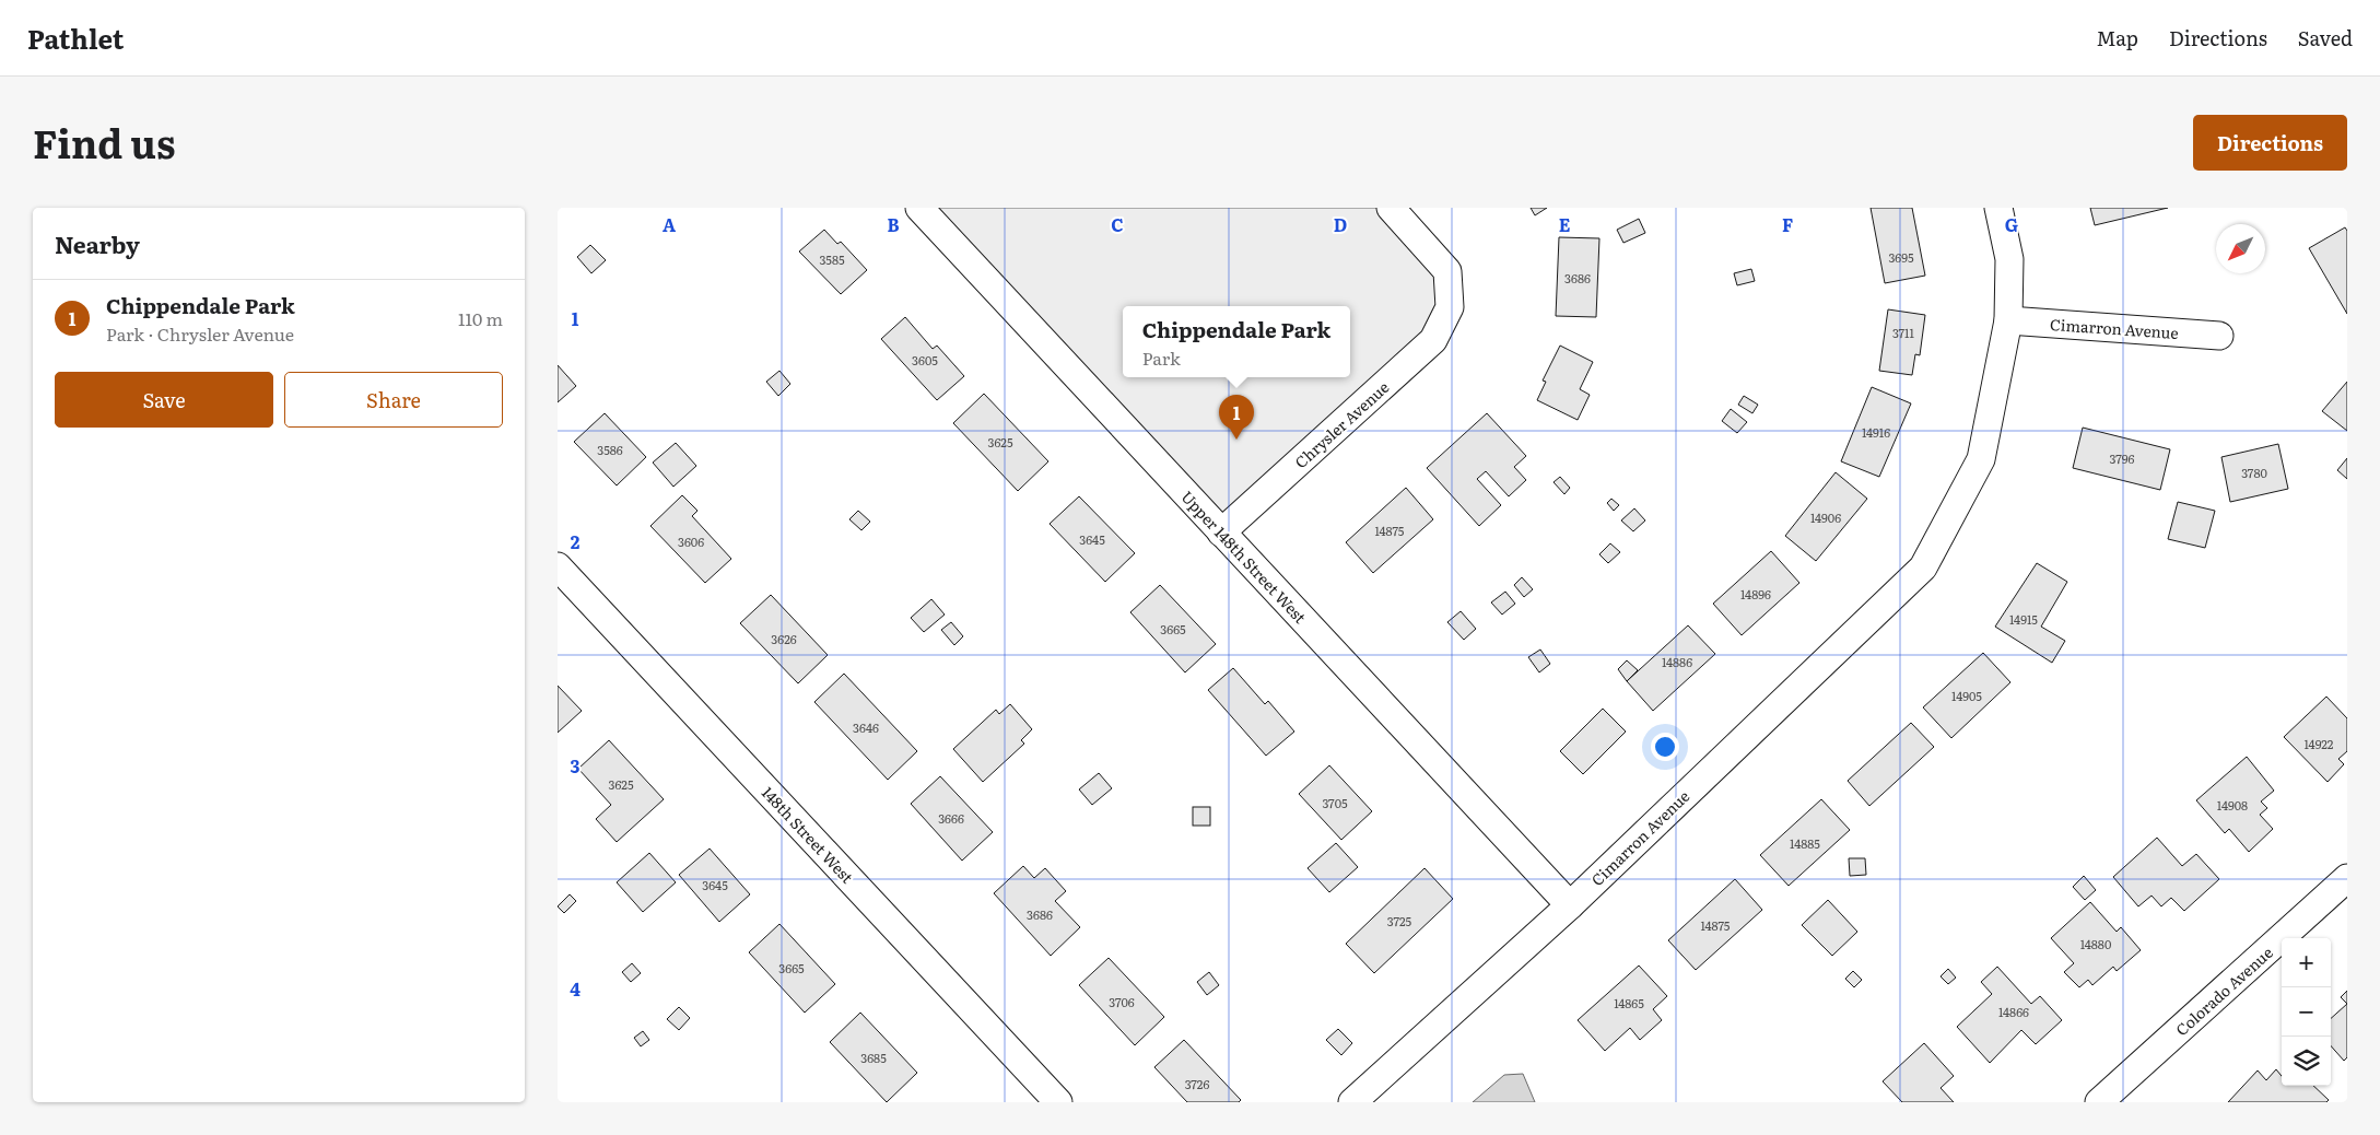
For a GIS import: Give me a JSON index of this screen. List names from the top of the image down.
{
  "streets": {
    "street": [
      "Cimarron Avenue",
      "Chrysler Avenue",
      "Upper 148th Street West",
      "148th Street West",
      "Colorado Avenue"
    ]
  },
  "crossings": [
    ["Cimarron Avenue", "Upper 148th Street West"],
    ["Chrysler Avenue", "Upper 148th Street West"]
  ],
  "house_numbers": [
    "3695",
    "3585",
    "3686",
    "3711",
    "3605",
    "14916",
    "3625",
    "3586",
    "3796",
    "3780",
    "14906",
    "14875",
    "3645",
    "3606",
    "14896",
    "14915",
    "3665",
    "3626",
    "14886",
    "14905",
    "3646",
    "14922",
    "3625",
    "3705",
    "14908",
    "3666",
    "14885",
    "3645",
    "3686",
    "3725",
    "14875",
    "14880",
    "3665",
    "3706",
    "14865",
    "14866",
    "3685",
    "3726"
  ],
  "north": "bottom left",
  "page": {
    "header": "Pathlet",
    "nav": ["Map", "Directions", "Saved"],
    "title": "Find us",
    "buttons": [
      "Directions",
      ["Save", "Share"]
    ],
    "heading": "Nearby",
    "list": [
      {
        "mark": "1",
        "name": "Chippendale Park",
        "note": "Park · Chrysler Avenue",
        "value": "110 m"
      }
    ],
    "popup": ["Chippendale Park", "Park"],
    "pins": "1",
    "map_buttons": ["+", "−"]
  },
  "grid": {
    "columns": [
      "A",
      "B",
      "C",
      "D",
      "E",
      "F",
      "G"
    ],
    "rows": [
      "1",
      "2",
      "3",
      "4"
    ]
  }
}
